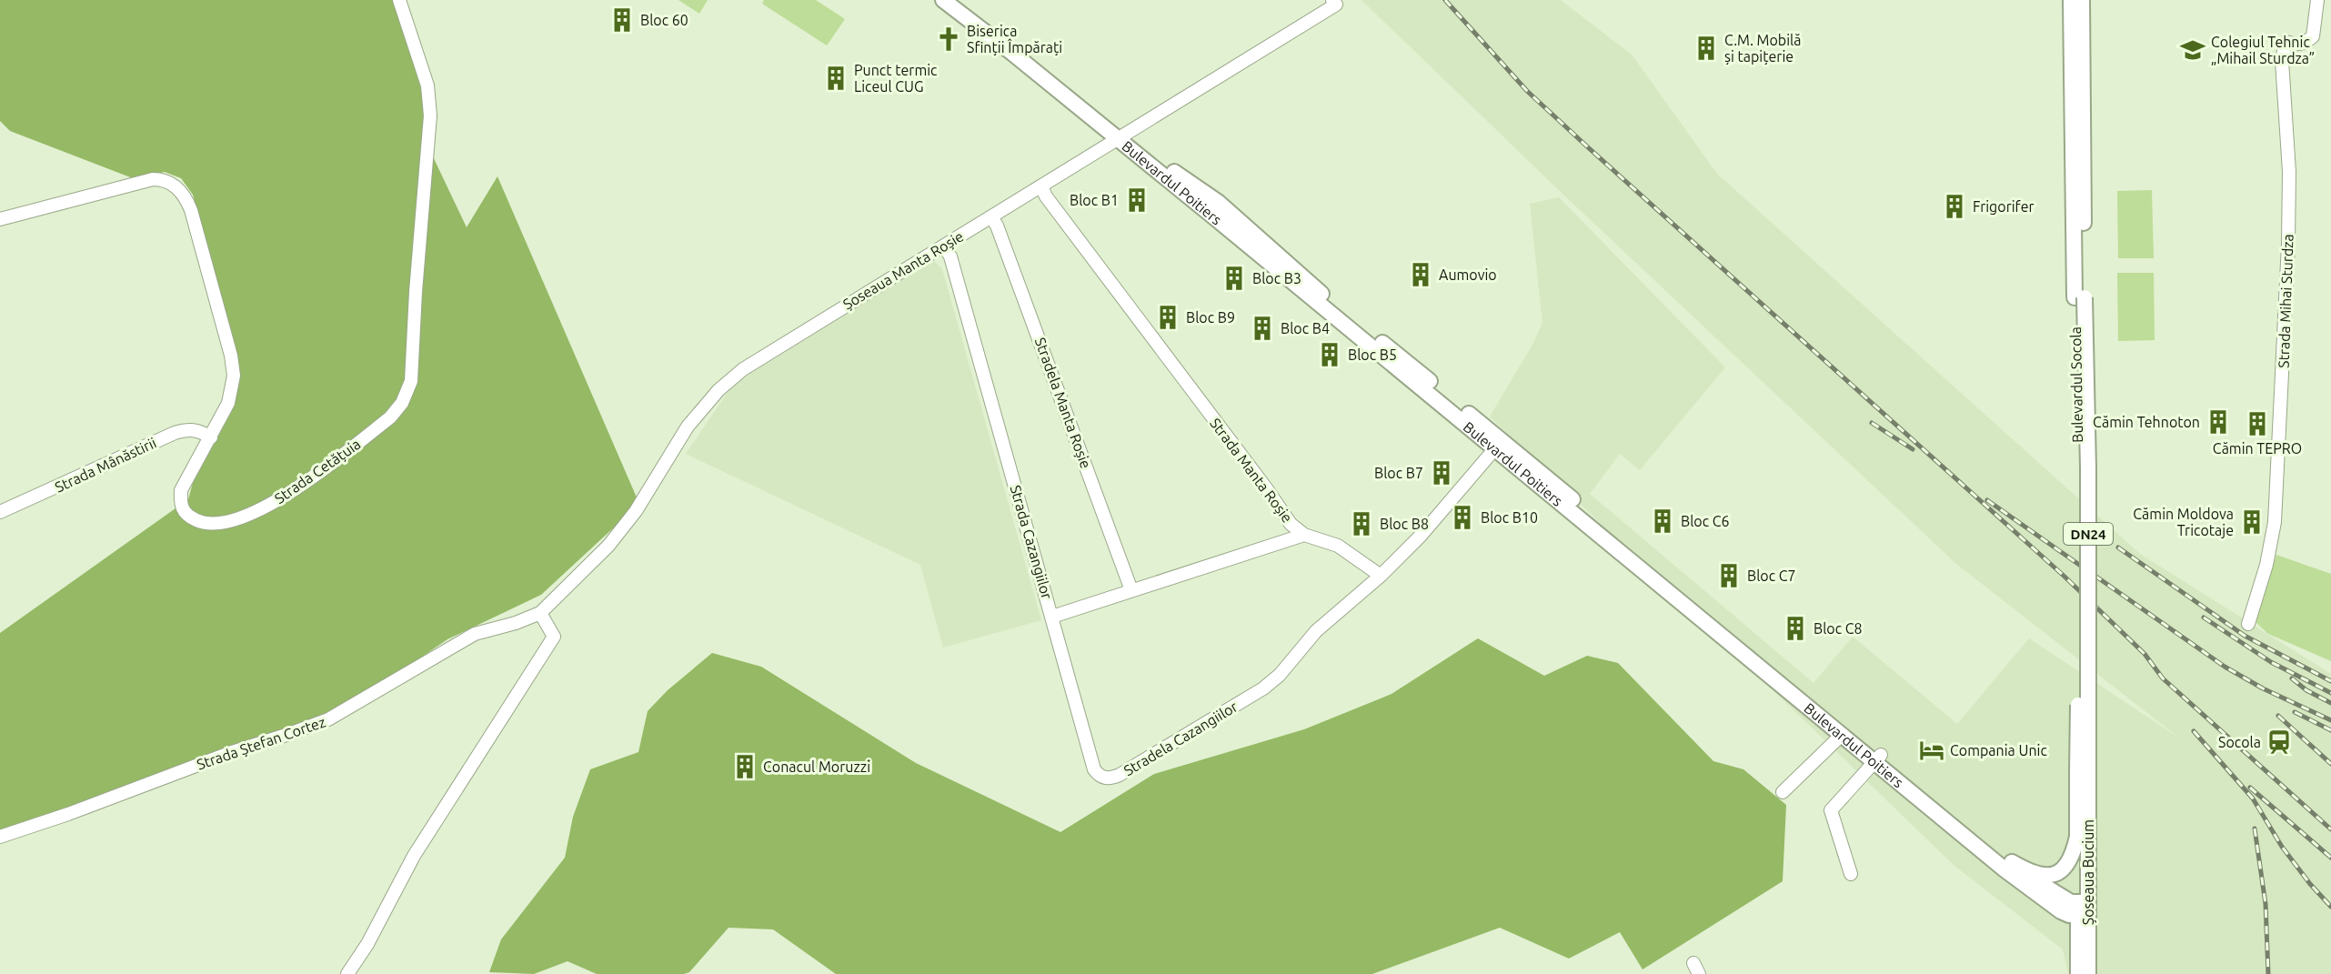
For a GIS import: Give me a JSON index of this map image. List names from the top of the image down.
{
  "streets": {
    "main road": [
      "Bulevardul Poitiers",
      "Bulevardul Socola",
      "DN24",
      "Șoseaua Bucium"
    ],
    "street": [
      "Șoseaua Manta Roșie",
      "Strada Mihai Sturdza",
      "Stradela Manta Roșie",
      "Strada Mânăstirii",
      "Strada Manta Roșie",
      "Strada Cetățuia",
      "Strada Cazangiilor",
      "Stradela Cazangiilor",
      "Strada Ștefan Cortez"
    ]
  },
  "crossings": [
    ["Bulevardul Poitiers", "Șoseaua Manta Roșie"],
    ["Bulevardul Poitiers", "Șoseaua Bucium"],
    ["Șoseaua Manta Roșie", "Stradela Manta Roșie"],
    ["Șoseaua Manta Roșie", "Strada Manta Roșie"],
    ["Șoseaua Manta Roșie", "Strada Cazangiilor"],
    ["Șoseaua Manta Roșie", "Strada Ștefan Cortez"],
    ["Bulevardul Socola", "Șoseaua Bucium"],
    ["Stradela Manta Roșie", "Strada Cazangiilor"],
    ["Strada Mânăstirii", "Strada Cetățuia"],
    ["Strada Manta Roșie", "Strada Cazangiilor"],
    ["Strada Manta Roșie", "Stradela Cazangiilor"],
    ["Strada Cazangiilor", "Stradela Cazangiilor"]
  ],
  "places": {
    "building": [
      "Bloc 60",
      "C.M. Mobilă și tapițerie",
      "Punct termic Liceul CUG",
      "Bloc B1",
      "Frigorifer",
      "Aumovio",
      "Bloc B3",
      "Bloc B9",
      "Bloc B4",
      "Bloc B5",
      "Cămin Tehnoton",
      "Cămin TEPRO",
      "Bloc B7",
      "Bloc B10",
      "Bloc C6",
      "Cămin Moldova Tricotaje",
      "Bloc B8",
      "Bloc C7",
      "Bloc C8",
      "Conacul Moruzzi"
    ],
    "church": ["Biserica Sfinții Împărați"],
    "school or university": ["Colegiul Tehnic „Mihail Sturdza”"],
    "station": ["Socola"],
    "hotel": ["Compania Unic"]
  }
}
